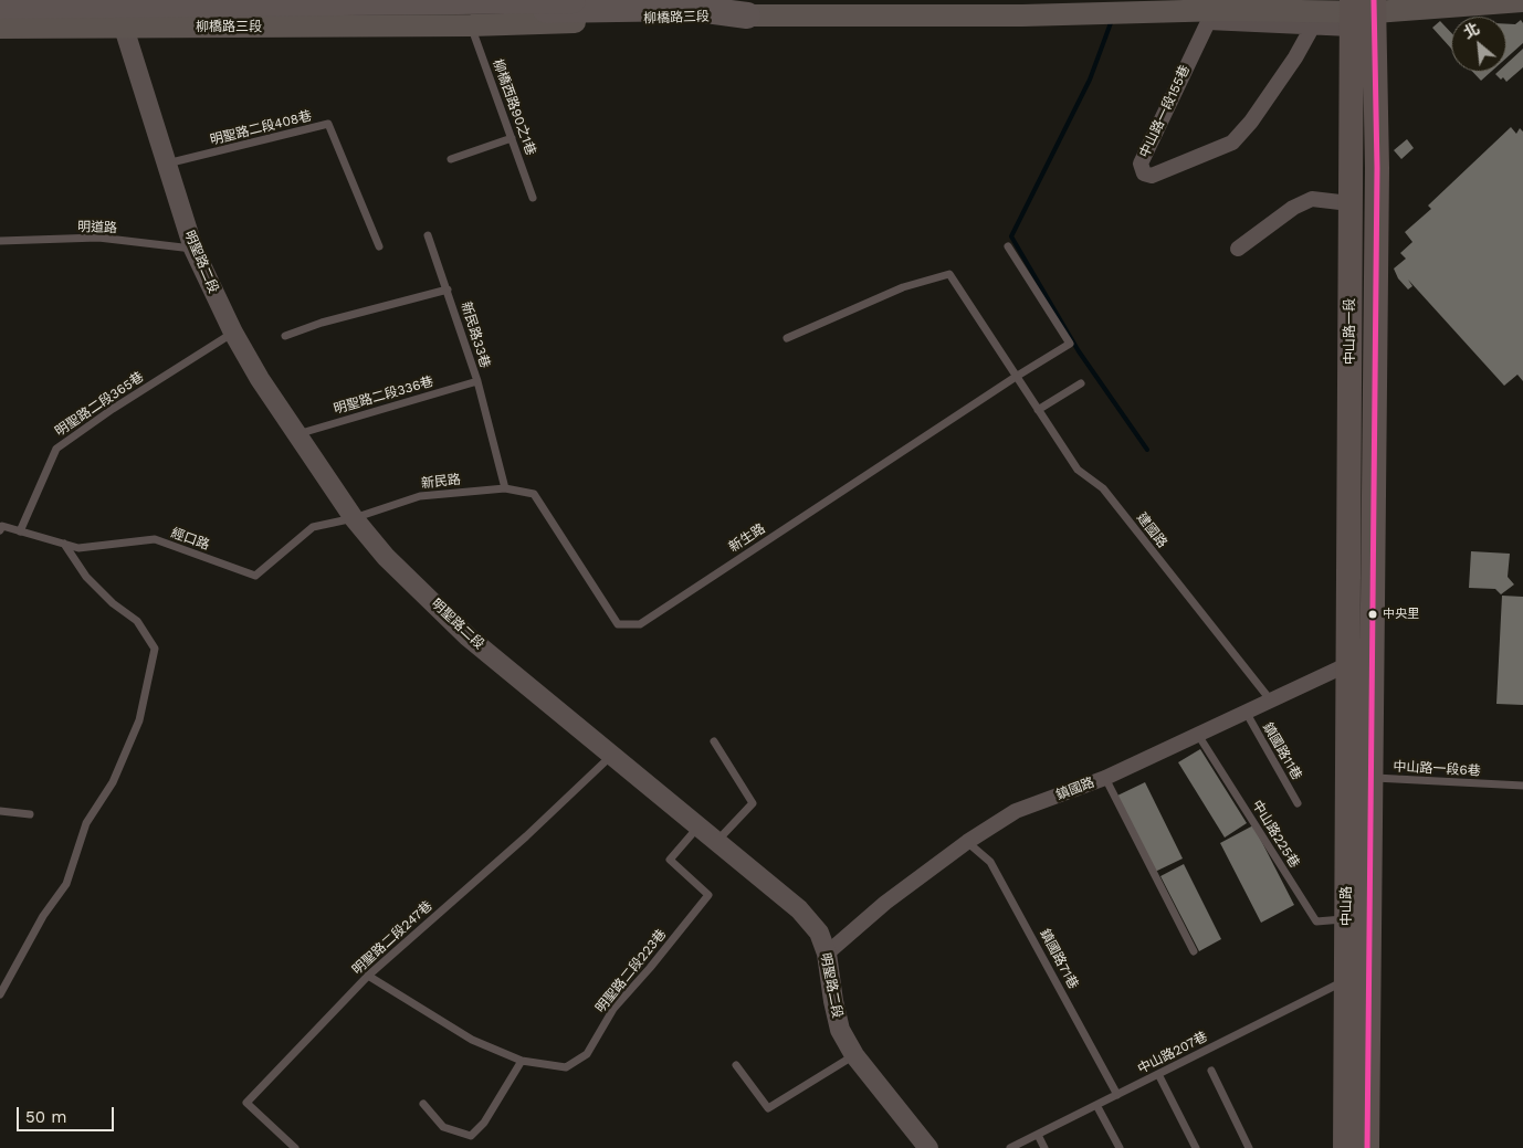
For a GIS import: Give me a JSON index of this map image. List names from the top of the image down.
{
  "streets": {
    "main road": ["柳橋路三段", "中山路一段", "中山路"],
    "street": ["中山路一段155巷", "明聖路二段", "鎮國路"],
    "lane": [
      "柳橋西路90之1巷",
      "明聖路二段408巷",
      "明道路",
      "新民路33巷",
      "明聖路二段336巷",
      "明聖路二段365巷",
      "新民路",
      "建國路",
      "新生路",
      "經口路",
      "鎮國路11巷",
      "中山路一段6巷",
      "中山路225巷",
      "明聖路二段247巷",
      "鎮國路71巷",
      "明聖路二段223巷",
      "中山路207巷"
    ]
  },
  "crossings": [
    ["柳橋路三段", "柳橋西路90之1巷"],
    ["柳橋路三段", "中山路一段155巷"],
    ["柳橋路三段", "明聖路二段"],
    ["柳橋路三段", "中山路一段"],
    ["中山路一段155巷", "中山路一段"],
    ["明聖路二段408巷", "明聖路二段"],
    ["明道路", "明聖路二段"],
    ["明聖路二段", "明聖路二段336巷"],
    ["明聖路二段", "明聖路二段365巷"],
    ["明聖路二段", "新民路"],
    ["明聖路二段", "經口路"],
    ["明聖路二段", "鎮國路"],
    ["明聖路二段", "明聖路二段247巷"],
    ["明聖路二段", "明聖路二段223巷"],
    ["中山路一段", "鎮國路"],
    ["中山路一段", "中山路"],
    ["新民路33巷", "明聖路二段336巷"],
    ["新民路33巷", "新民路"],
    ["明聖路二段365巷", "經口路"],
    ["新民路", "新生路"],
    ["新民路", "經口路"],
    ["建國路", "新生路"],
    ["建國路", "鎮國路"],
    ["鎮國路11巷", "鎮國路"],
    ["中山路一段6巷", "中山路"],
    ["鎮國路", "中山路225巷"],
    ["鎮國路", "中山路"],
    ["鎮國路", "鎮國路71巷"],
    ["中山路225巷", "中山路"],
    ["中山路", "中山路207巷"],
    ["明聖路二段247巷", "明聖路二段223巷"],
    ["鎮國路71巷", "中山路207巷"]
  ],
  "places": ["中央里"],
  "scale_bar": "50 m",
  "north": "top left"
}
